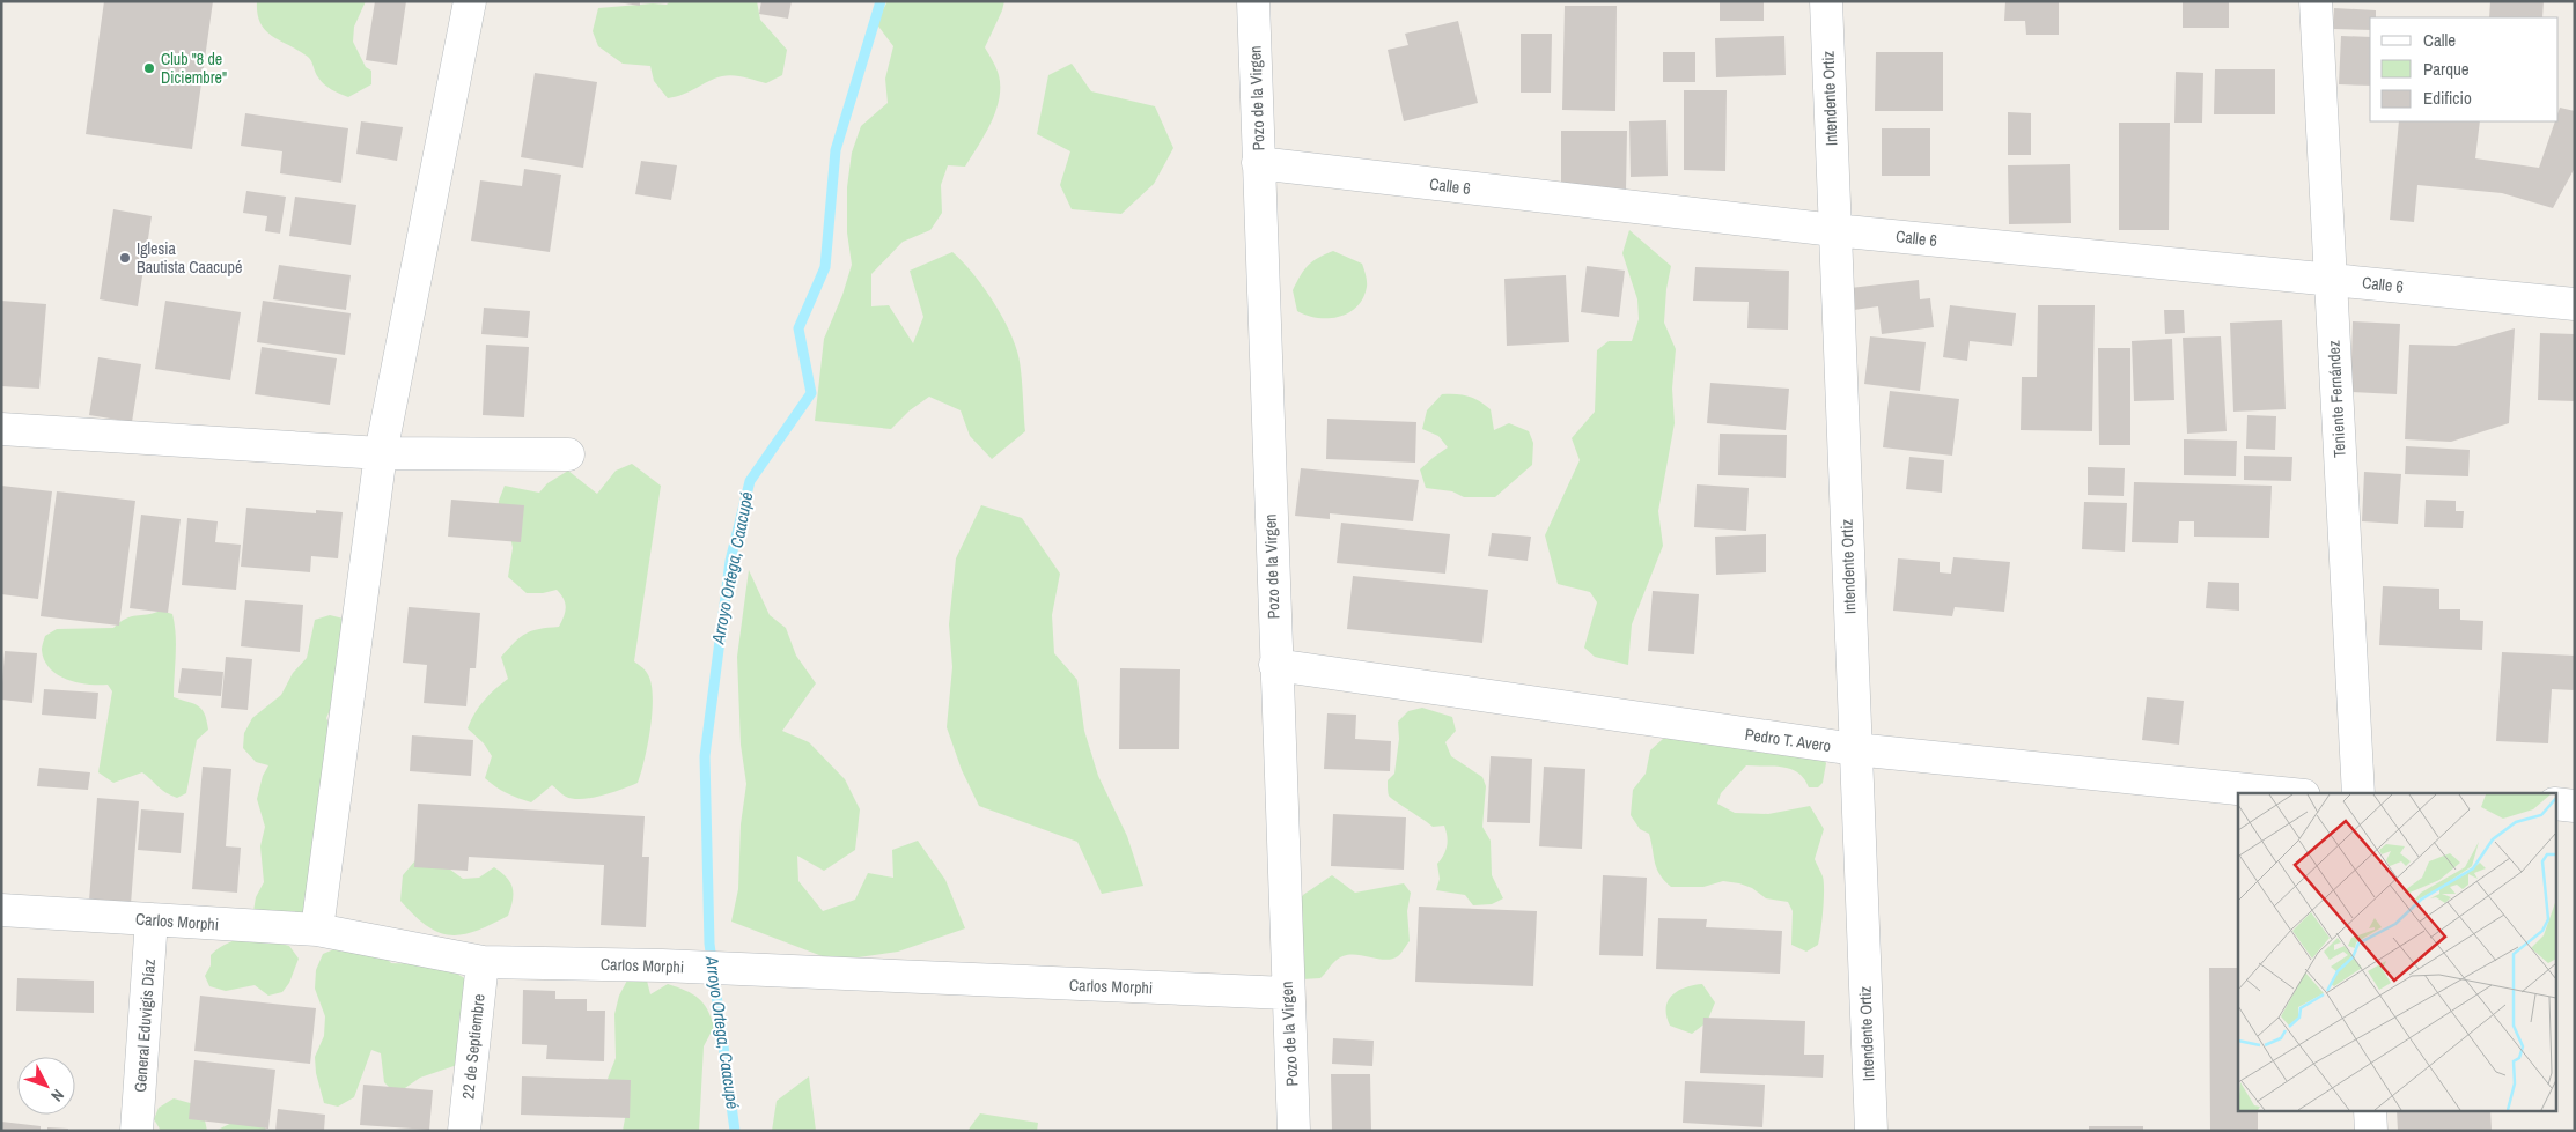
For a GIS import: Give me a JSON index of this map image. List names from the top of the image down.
{
  "streets": {
    "street": [
      "Pozo de la Virgen",
      "Intendente Ortiz",
      "Calle 6",
      "Teniente Fernández",
      "Pedro T. Avero",
      "Carlos Morphi",
      "General Eduvigis Díaz",
      "22 de Septiembre"
    ]
  },
  "crossings": [
    ["Pozo de la Virgen", "Calle 6"],
    ["Pozo de la Virgen", "Pedro T. Avero"],
    ["Pozo de la Virgen", "Carlos Morphi"],
    ["Intendente Ortiz", "Calle 6"],
    ["Intendente Ortiz", "Pedro T. Avero"],
    ["Calle 6", "Teniente Fernández"],
    ["Carlos Morphi", "General Eduvigis Díaz"],
    ["Carlos Morphi", "22 de Septiembre"]
  ],
  "water": ["Arroyo Ortega, Caacupé"],
  "places": ["Club \"8 de Diciembre\"", "Iglesia Bautista Caacupé"],
  "legend": ["Calle", "Parque", "Edificio"],
  "north": "bottom right"
}
